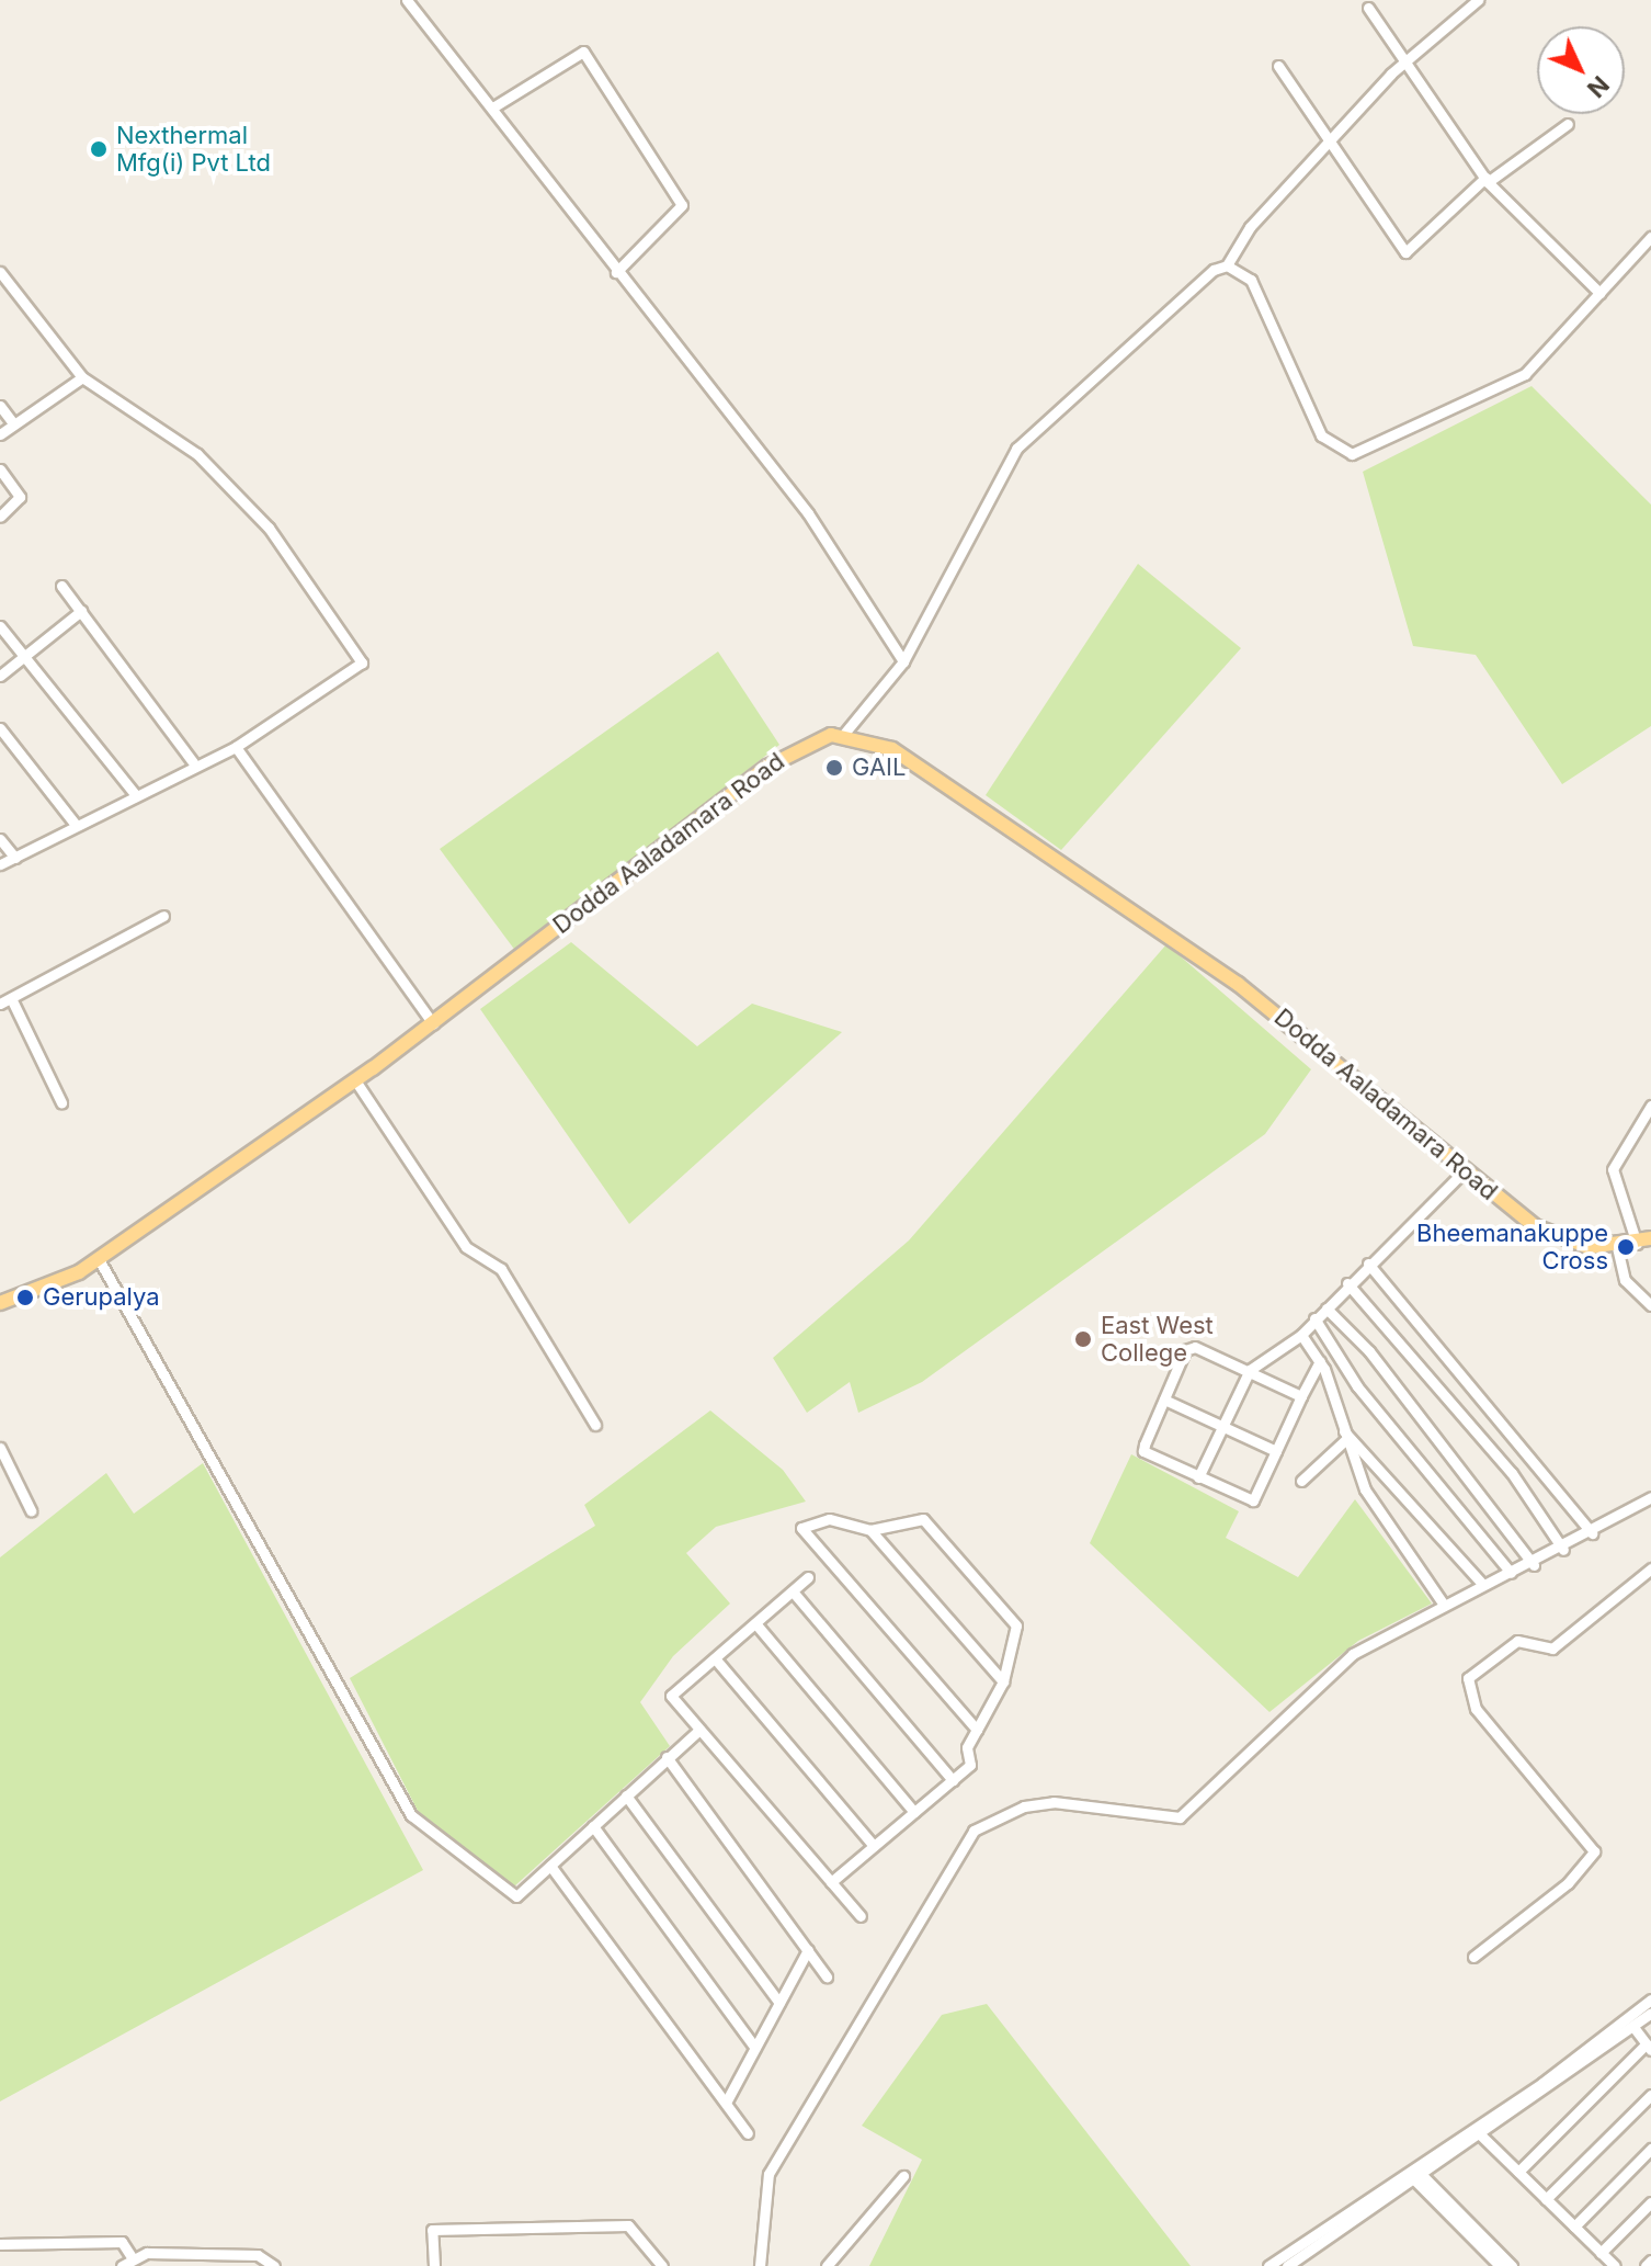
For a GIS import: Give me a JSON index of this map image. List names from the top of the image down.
{
  "streets": {
    "main road": ["Dodda Aaladamara Road"]
  },
  "places": [
    "Nexthermal Mfg(i) Pvt Ltd",
    "GAIL",
    "Bheemanakuppe Cross",
    "Gerupalya",
    "East West College"
  ],
  "north": "bottom right"
}
